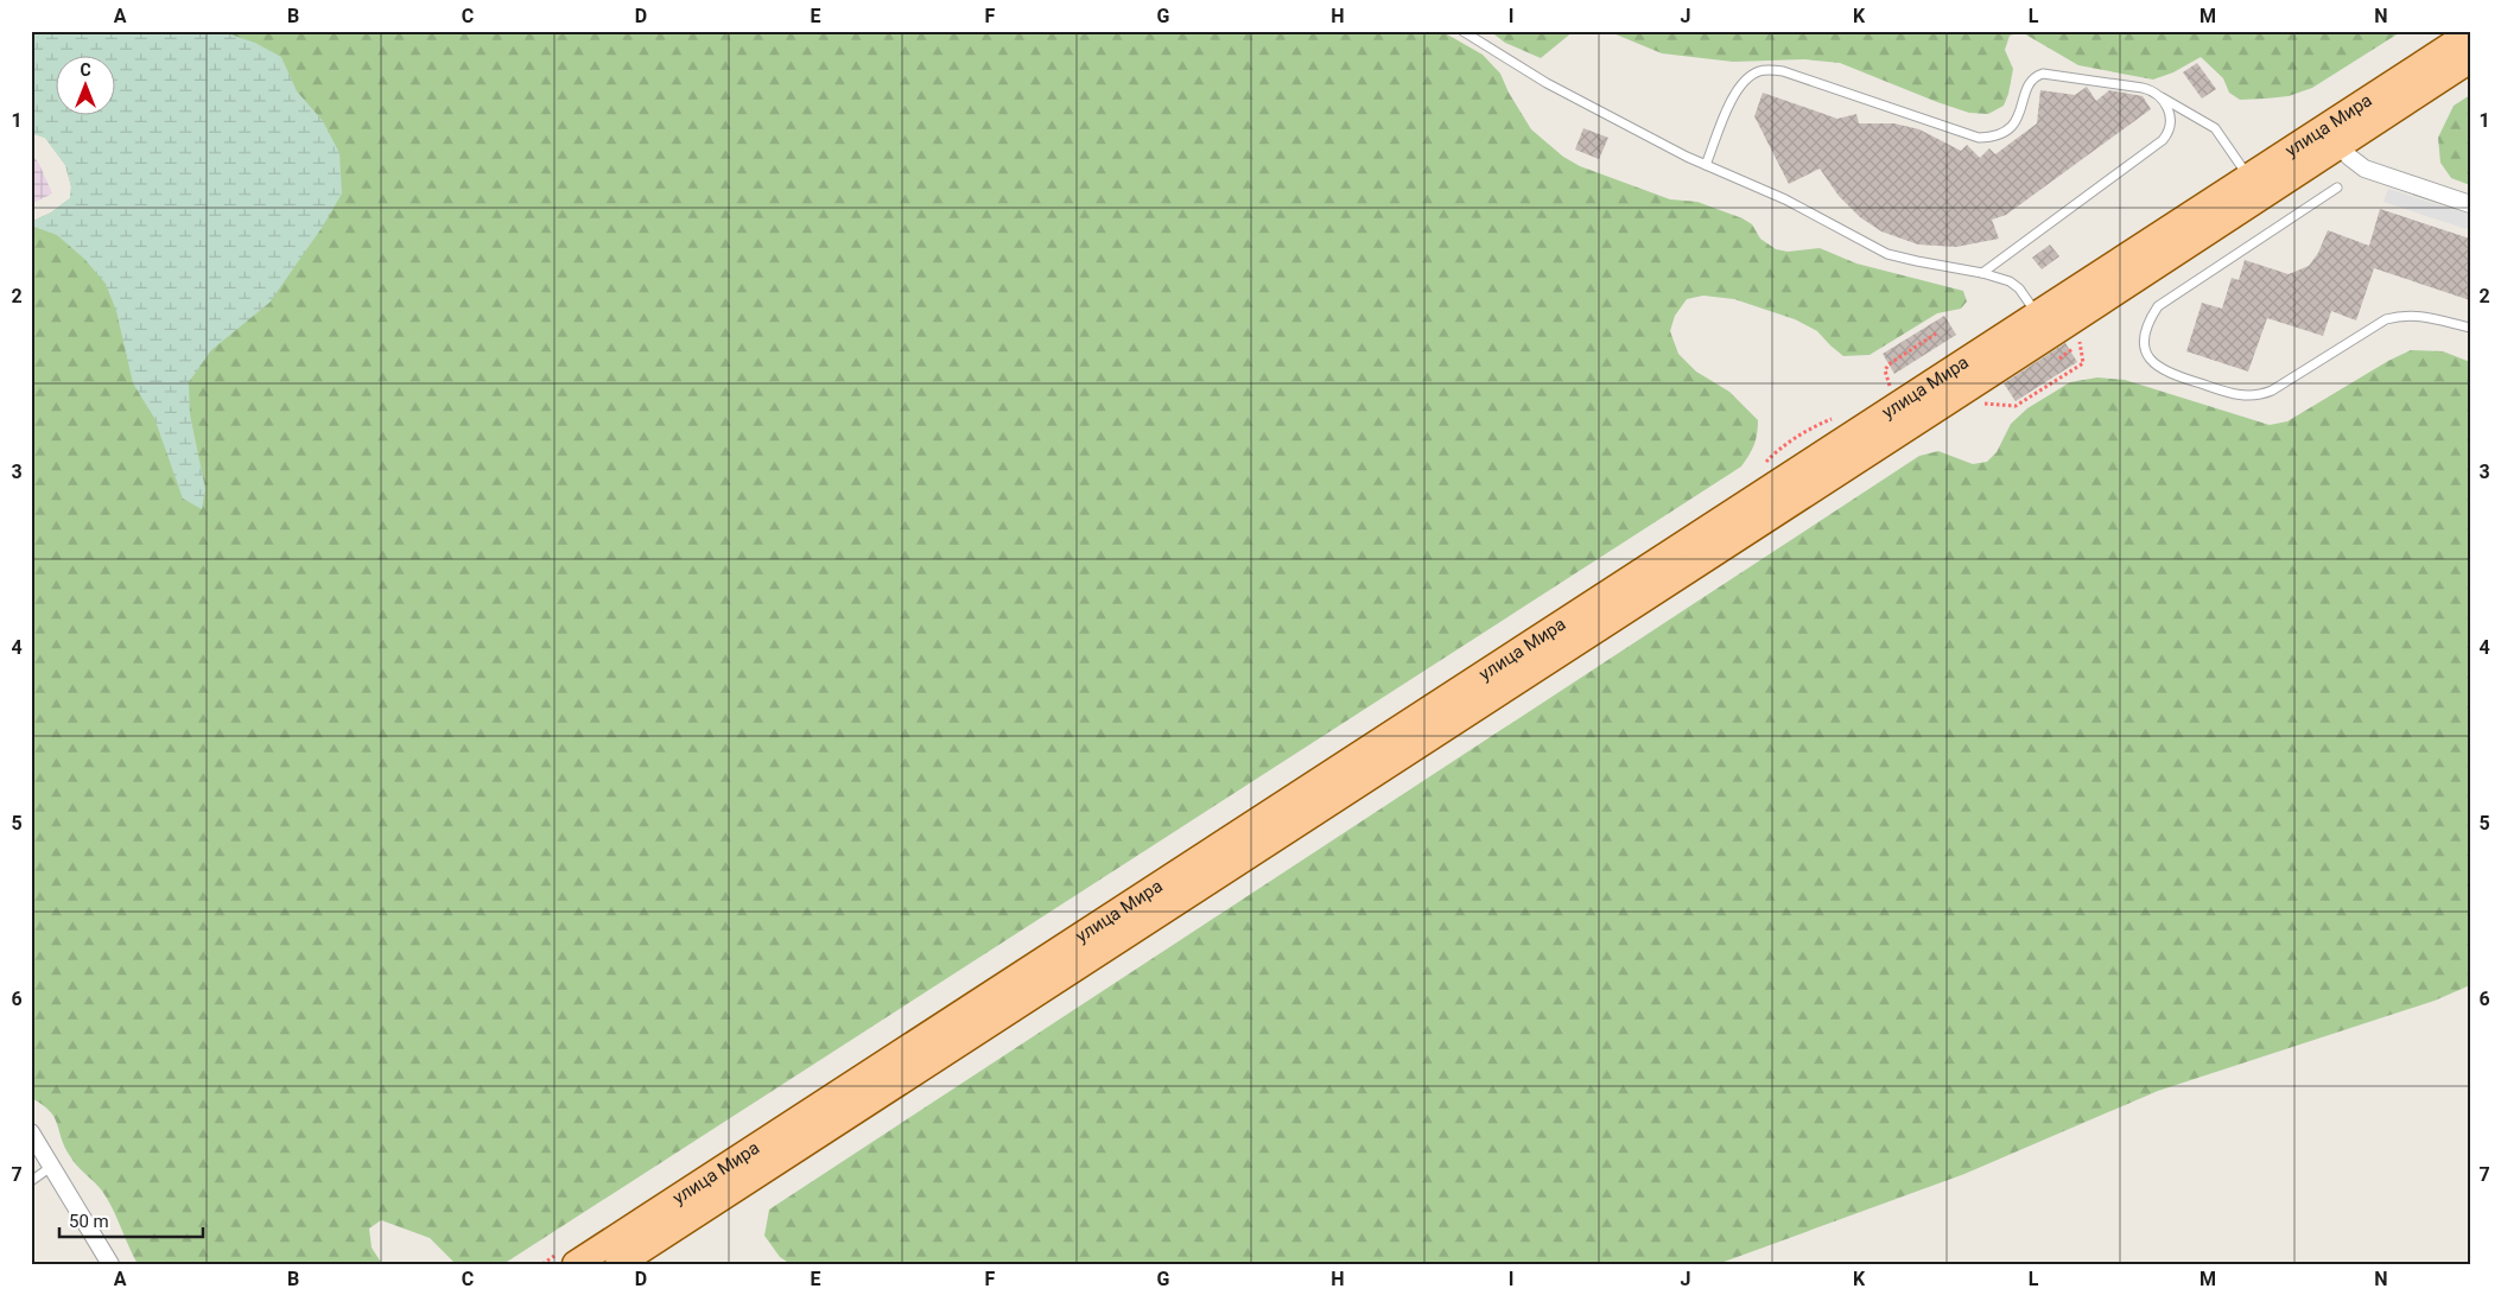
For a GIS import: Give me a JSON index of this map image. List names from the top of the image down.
{
  "streets": {
    "main road": ["улица Мира"]
  },
  "scale_bar": "50 m",
  "north": "top",
  "grid": {
    "columns": [
      "A",
      "B",
      "C",
      "D",
      "E",
      "F",
      "G",
      "H",
      "I",
      "J",
      "K",
      "L",
      "M",
      "N"
    ],
    "rows": [
      "1",
      "2",
      "3",
      "4",
      "5",
      "6",
      "7"
    ]
  }
}
